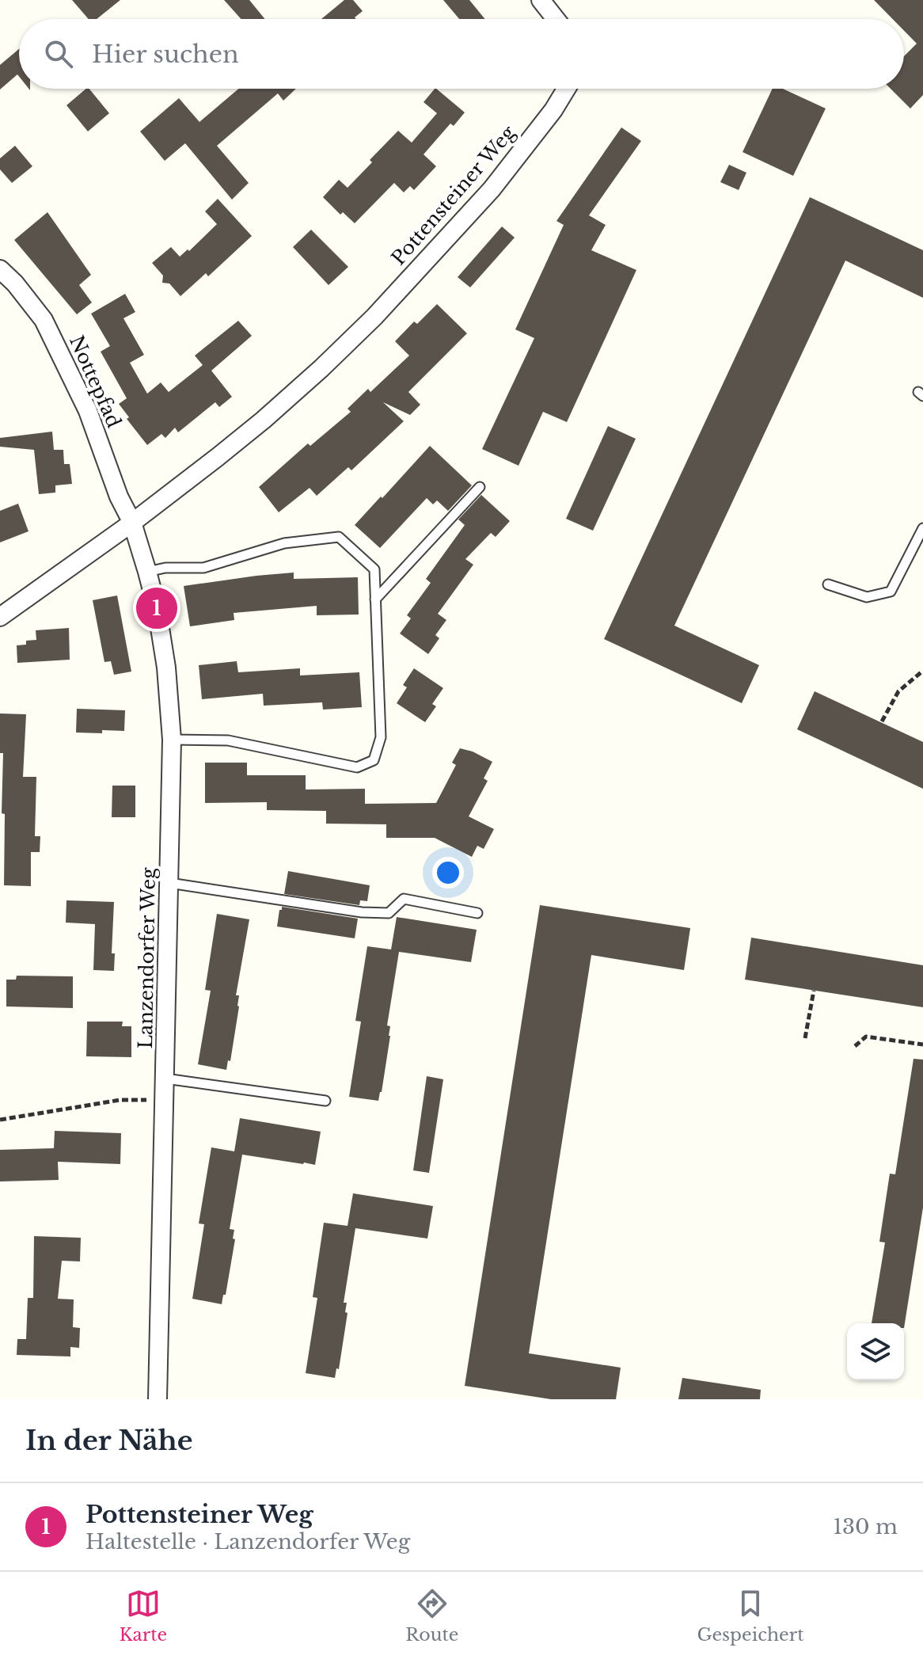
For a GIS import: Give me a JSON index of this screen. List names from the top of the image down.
{
  "streets": {
    "street": ["Pottensteiner Weg", "Nottepfad", "Lanzendorfer Weg"]
  },
  "crossings": [
    ["Pottensteiner Weg", "Nottepfad"],
    ["Pottensteiner Weg", "Lanzendorfer Weg"],
    ["Nottepfad", "Lanzendorfer Weg"]
  ],
  "page": {
    "search": "Hier suchen",
    "pins": "1",
    "heading": "In der Nähe",
    "list": [
      {
        "mark": "1",
        "name": "Pottensteiner Weg",
        "note": "Haltestelle · Lanzendorfer Weg",
        "value": "130 m"
      }
    ],
    "nav": ["Karte", "Route", "Gespeichert"]
  }
}
